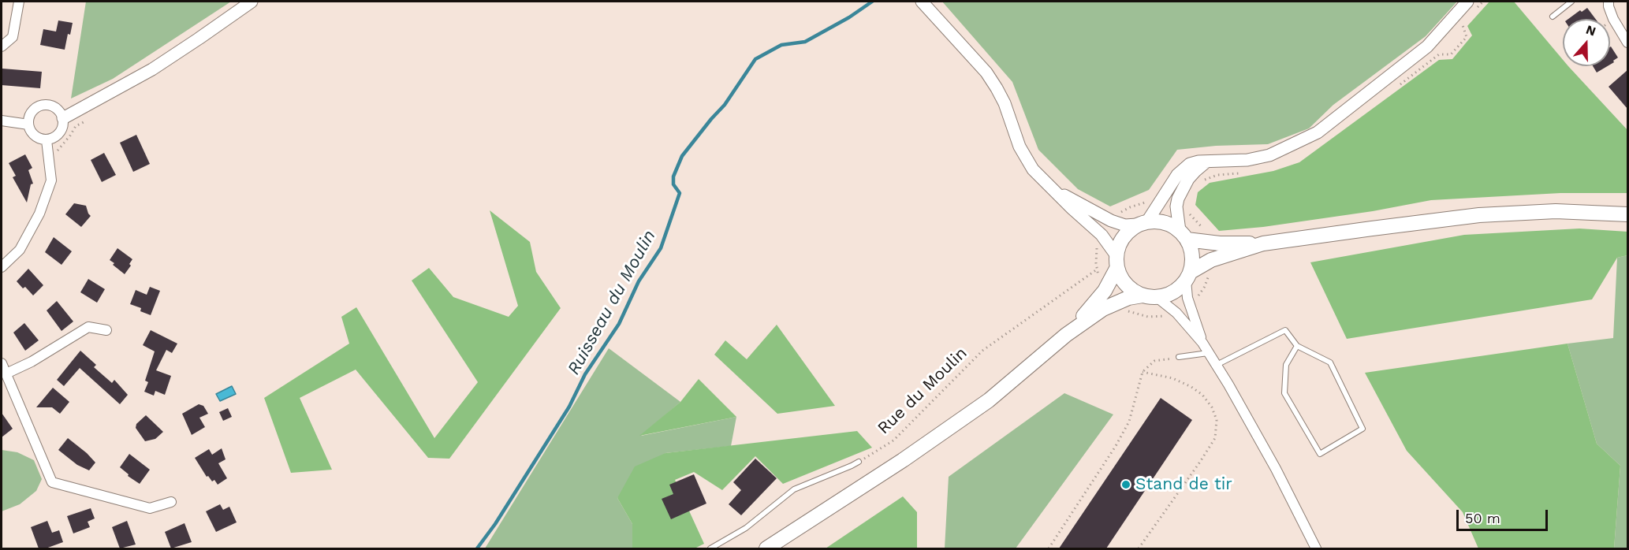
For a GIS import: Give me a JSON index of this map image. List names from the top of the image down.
{
  "streets": {
    "path": ["Rue du Moulin"]
  },
  "water": ["Ruisseau du Moulin"],
  "places": ["Stand de tir"],
  "scale_bar": "50 m",
  "north": "top"
}
